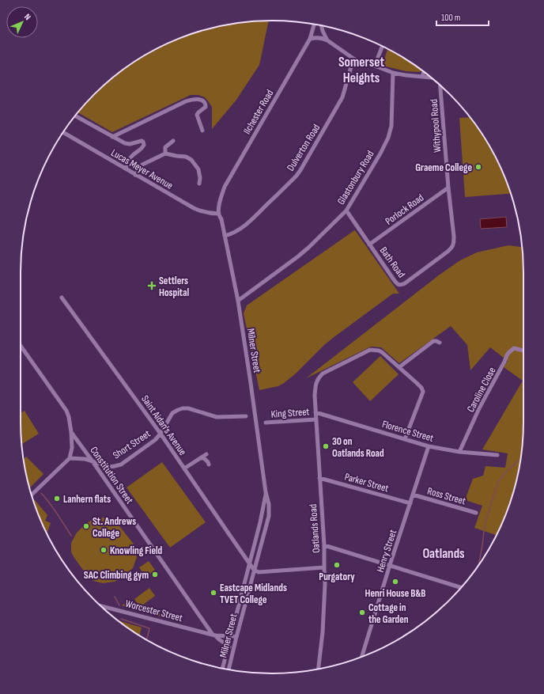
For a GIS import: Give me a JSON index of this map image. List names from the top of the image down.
{
  "streets": {
    "street": [
      "Ilchester Road",
      "Withypool Road",
      "Dulverton Road",
      "Lucas Meyer Avenue",
      "Glastonbury Road",
      "Porlock Road",
      "Bath Road",
      "Milner Street",
      "Caroline Close",
      "King Street",
      "Saint Aidan's Avenue",
      "Florence Street",
      "Short Street",
      "Constitution Street",
      "Parker Street",
      "Ross Street",
      "Oatlands Road",
      "Henry Street",
      "Worcester Street"
    ]
  },
  "crossings": [
    ["Ilchester Road", "Lucas Meyer Avenue"],
    ["Ilchester Road", "Milner Street"],
    ["Withypool Road", "Porlock Road"],
    ["Withypool Road", "Bath Road"],
    ["Dulverton Road", "Milner Street"],
    ["Lucas Meyer Avenue", "Milner Street"],
    ["Glastonbury Road", "Bath Road"],
    ["Glastonbury Road", "Milner Street"],
    ["Porlock Road", "Bath Road"],
    ["Milner Street", "Saint Aidan's Avenue"],
    ["Milner Street", "Worcester Street"],
    ["Caroline Close", "Florence Street"],
    ["King Street", "Oatlands Road"],
    ["Saint Aidan's Avenue", "Short Street"],
    ["Florence Street", "Oatlands Road"],
    ["Florence Street", "Henry Street"],
    ["Short Street", "Constitution Street"],
    ["Constitution Street", "Worcester Street"],
    ["Parker Street", "Oatlands Road"],
    ["Parker Street", "Henry Street"],
    ["Ross Street", "Henry Street"]
  ],
  "districts": ["Somerset Heights", "Oatlands"],
  "places": {
    "other": [
      "Graeme College",
      "30 on Oatlands Road",
      "Lanhern flats",
      "St. Andrews College",
      "Knowling Field",
      "Purgatory",
      "SAC Climbing gym",
      "Henri House B&B",
      "Eastcape Midlands TVET College",
      "Cottage in the Garden"
    ],
    "health": ["Settlers Hospital"]
  },
  "scale_bar": "100 m",
  "north": "top right"
}
